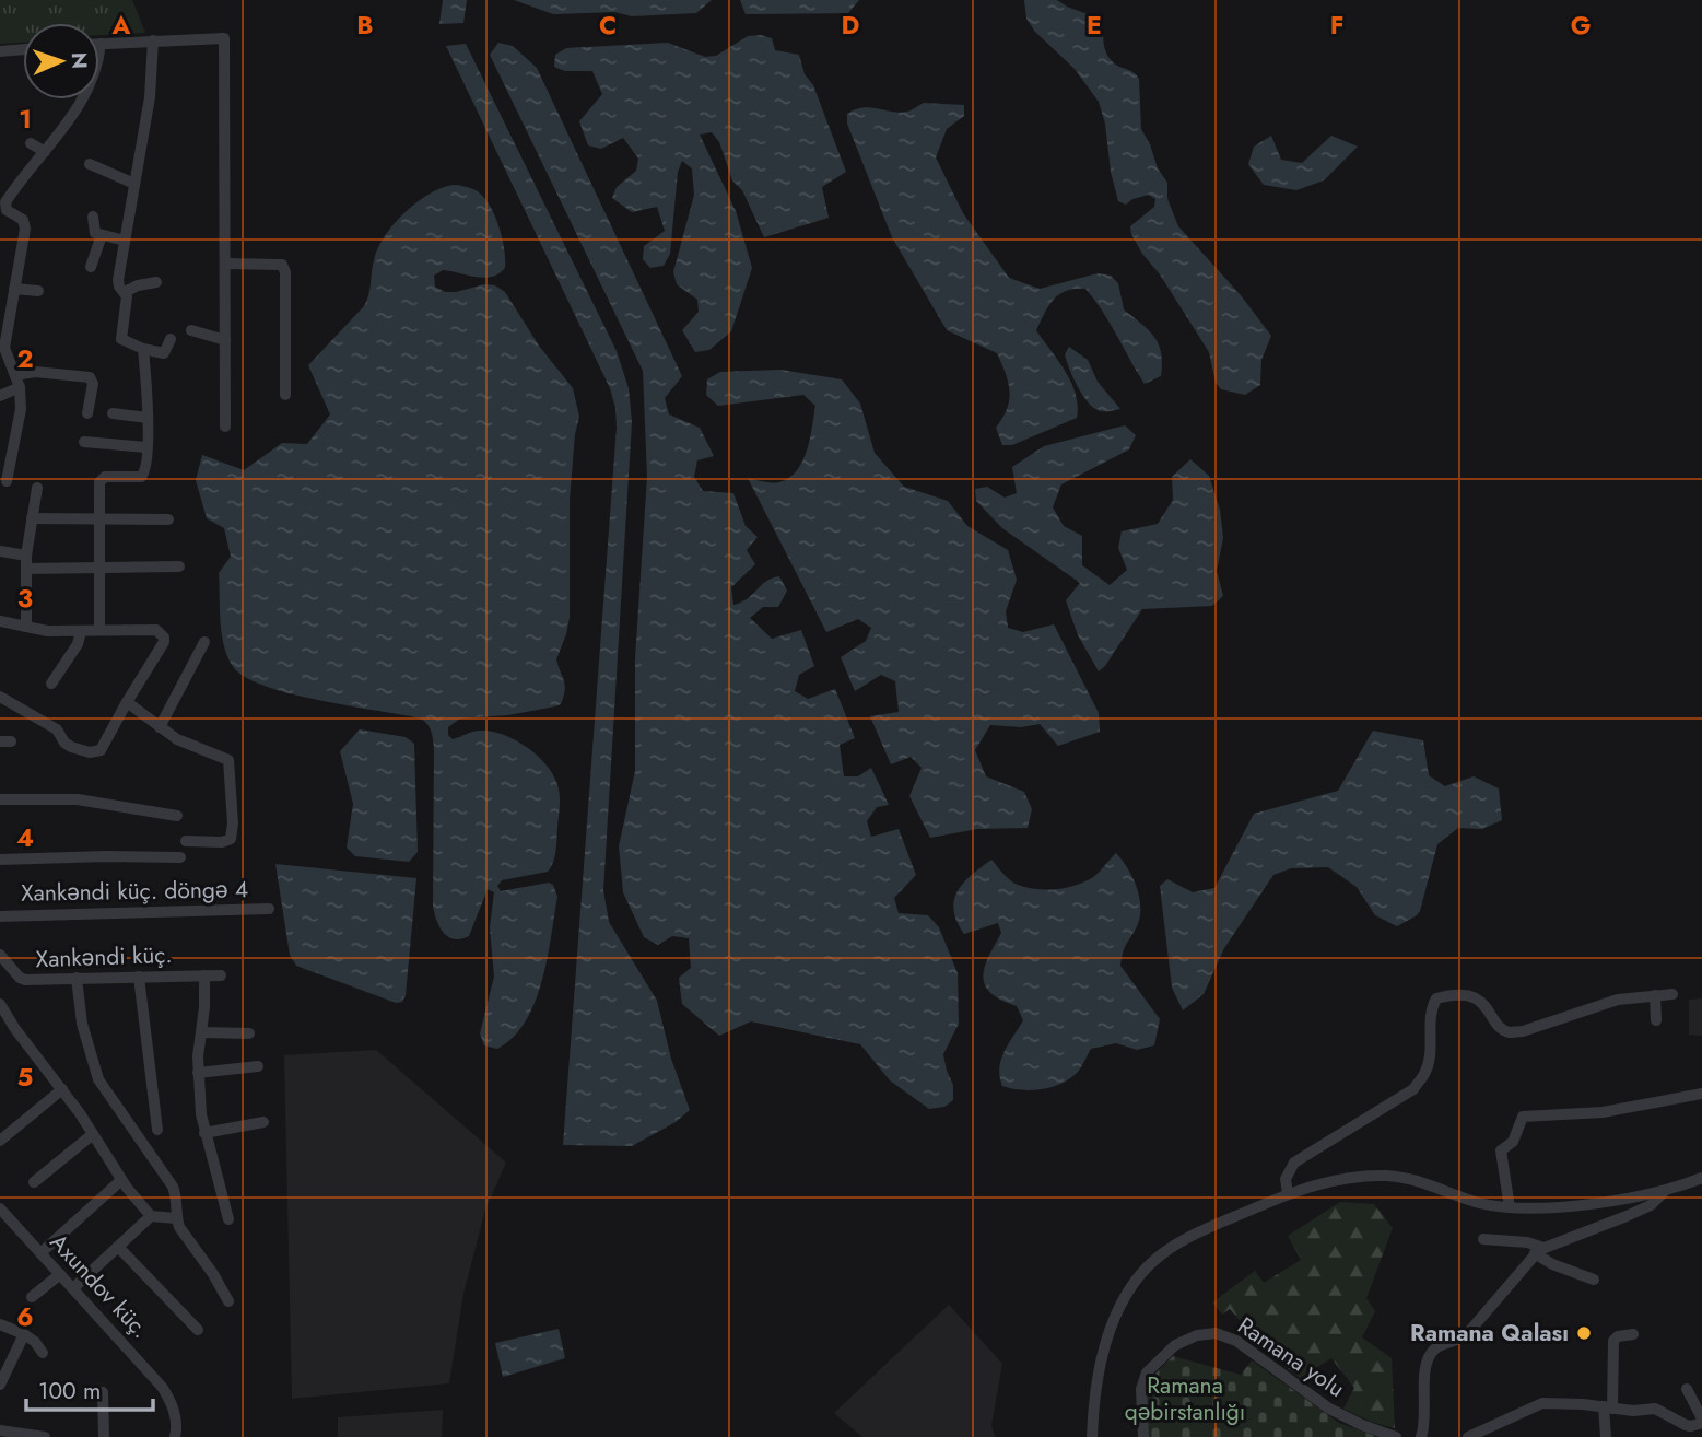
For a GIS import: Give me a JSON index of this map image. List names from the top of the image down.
{
  "streets": {
    "street": [
      "Xankəndi küç. döngə 4",
      "Xankəndi küç.",
      "Axundov küç.",
      "Ramana yolu"
    ]
  },
  "parks": ["Ramana qəbirstanlığı"],
  "places": ["Ramana Qalası"],
  "scale_bar": "100 m",
  "north": "right",
  "grid": {
    "columns": [
      "A",
      "B",
      "C",
      "D",
      "E",
      "F",
      "G"
    ],
    "rows": [
      "1",
      "2",
      "3",
      "4",
      "5",
      "6"
    ]
  }
}
